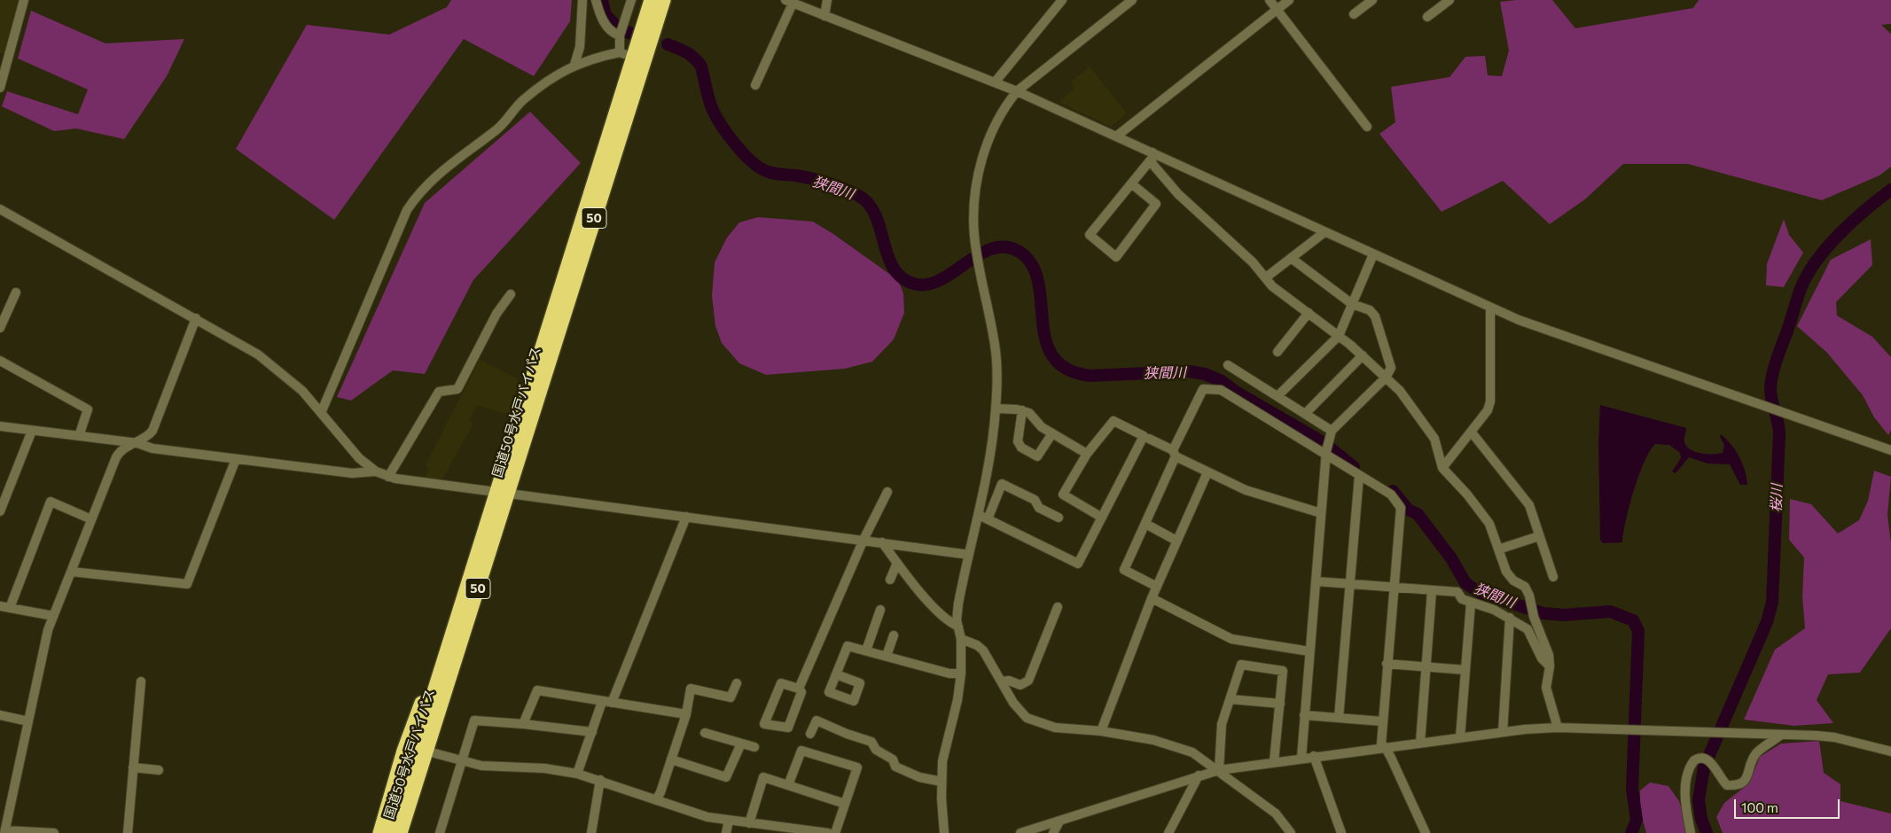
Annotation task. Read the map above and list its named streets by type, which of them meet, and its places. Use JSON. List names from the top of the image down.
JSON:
{
  "streets": {
    "highway": ["50", "国道50号水戸バイパス"]
  },
  "water": ["狭間川", "桜川"],
  "scale_bar": "100 m"
}
